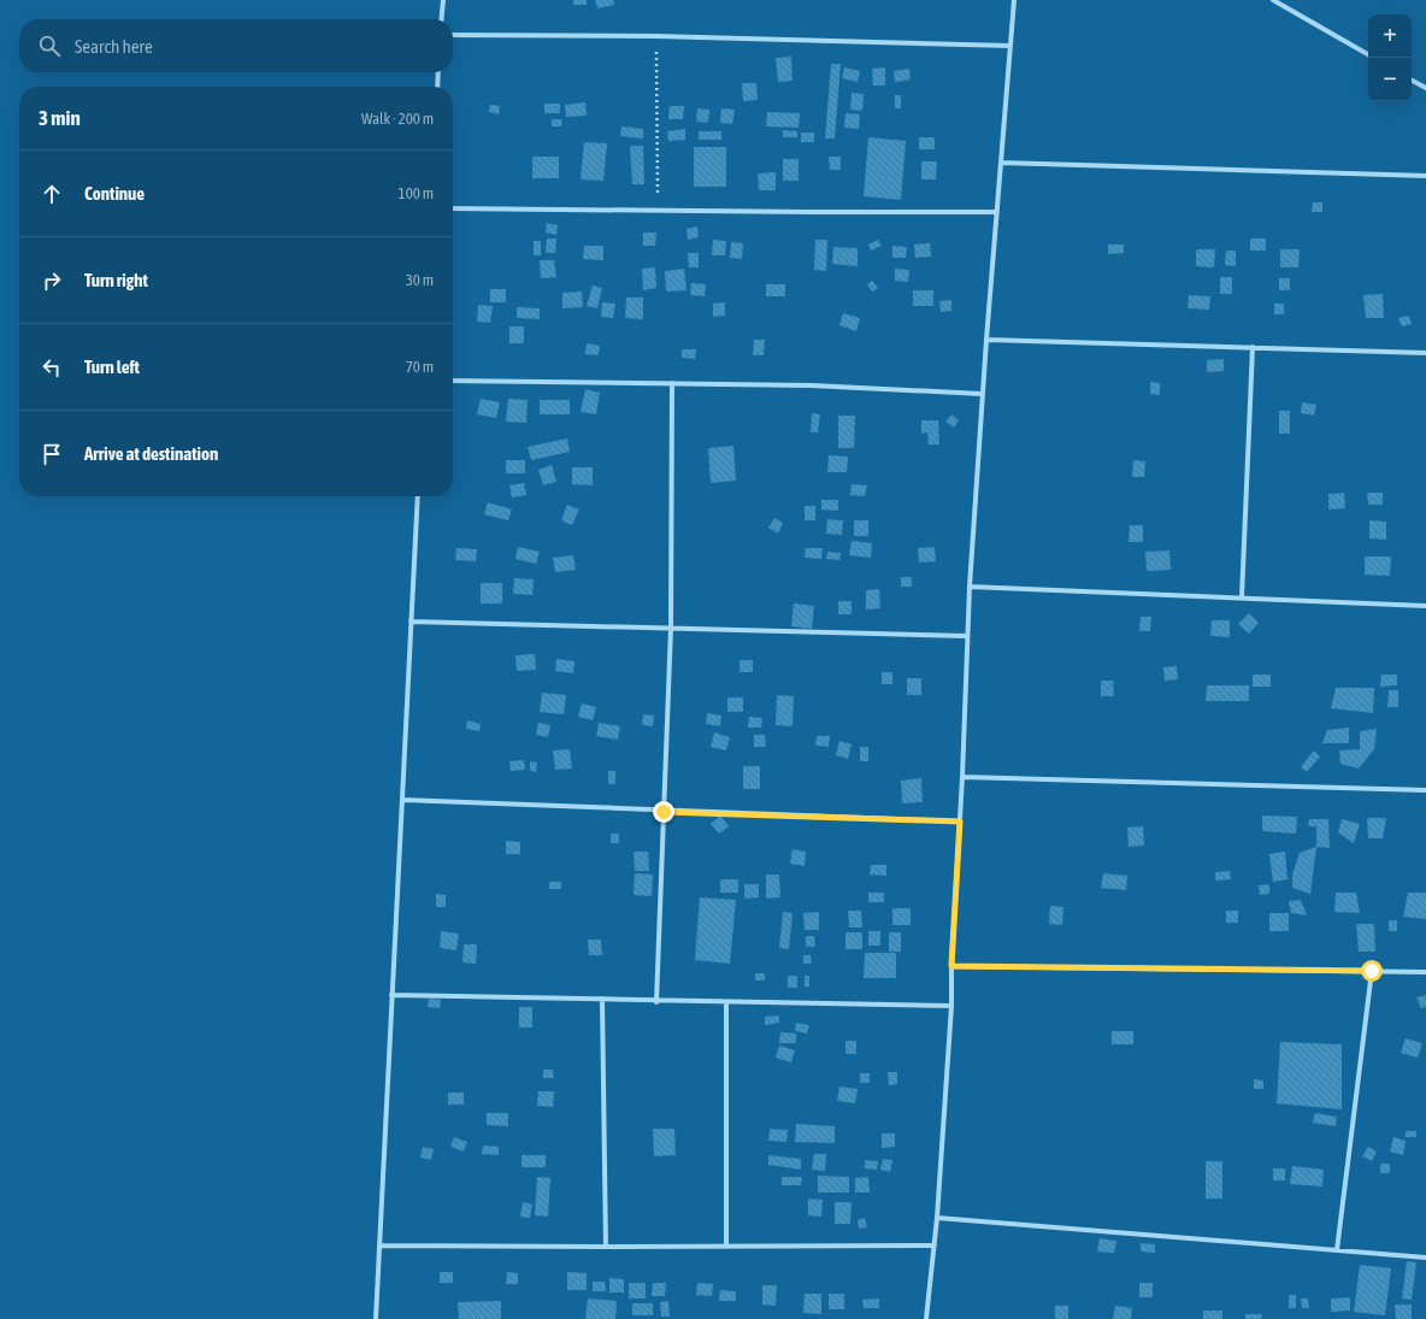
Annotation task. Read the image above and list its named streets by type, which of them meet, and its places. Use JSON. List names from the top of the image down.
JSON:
{
  "page": {
    "map_buttons": ["+", "−"],
    "search": "Search here",
    "heading": ["3 min", "Walk · 200 m"],
    "list": [
      ["Continue", "100 m"],
      ["Turn right", "30 m"],
      ["Turn left", "70 m"],
      "Arrive at destination"
    ]
  }
}
